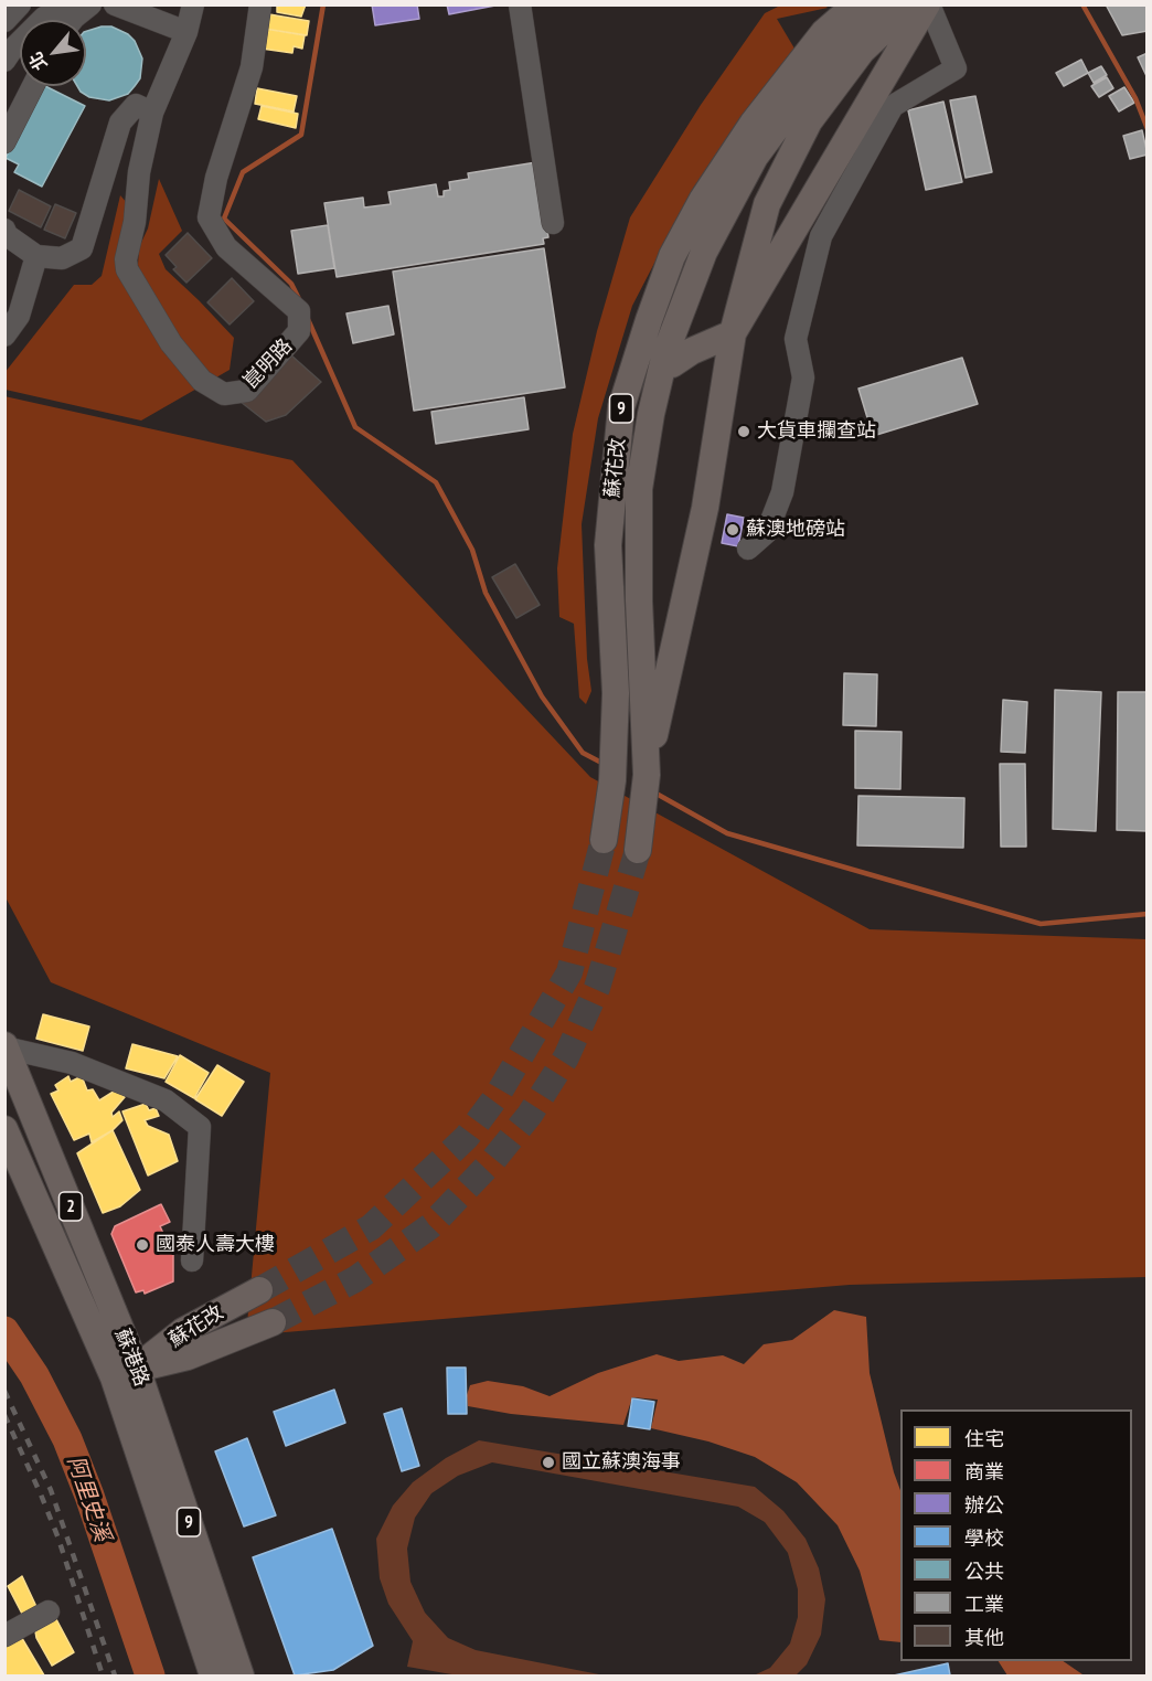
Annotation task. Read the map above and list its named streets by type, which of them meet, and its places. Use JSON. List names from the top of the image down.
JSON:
{
  "streets": {
    "main road": [
      "9",
      "蘇花改",
      "2",
      "蘇港路"
    ],
    "street": ["崑明路"]
  },
  "crossings": [
    ["9", "蘇花改"],
    ["蘇花改", "蘇港路"]
  ],
  "water": ["阿里史溪"],
  "places": [
    "大貨車攔查站",
    "蘇澳地磅站",
    "國泰人壽大樓",
    "國立蘇澳海事"
  ],
  "legend": [
    "住宅",
    "商業",
    "辦公",
    "學校",
    "公共",
    "工業",
    "其他"
  ],
  "north": "bottom left"
}
